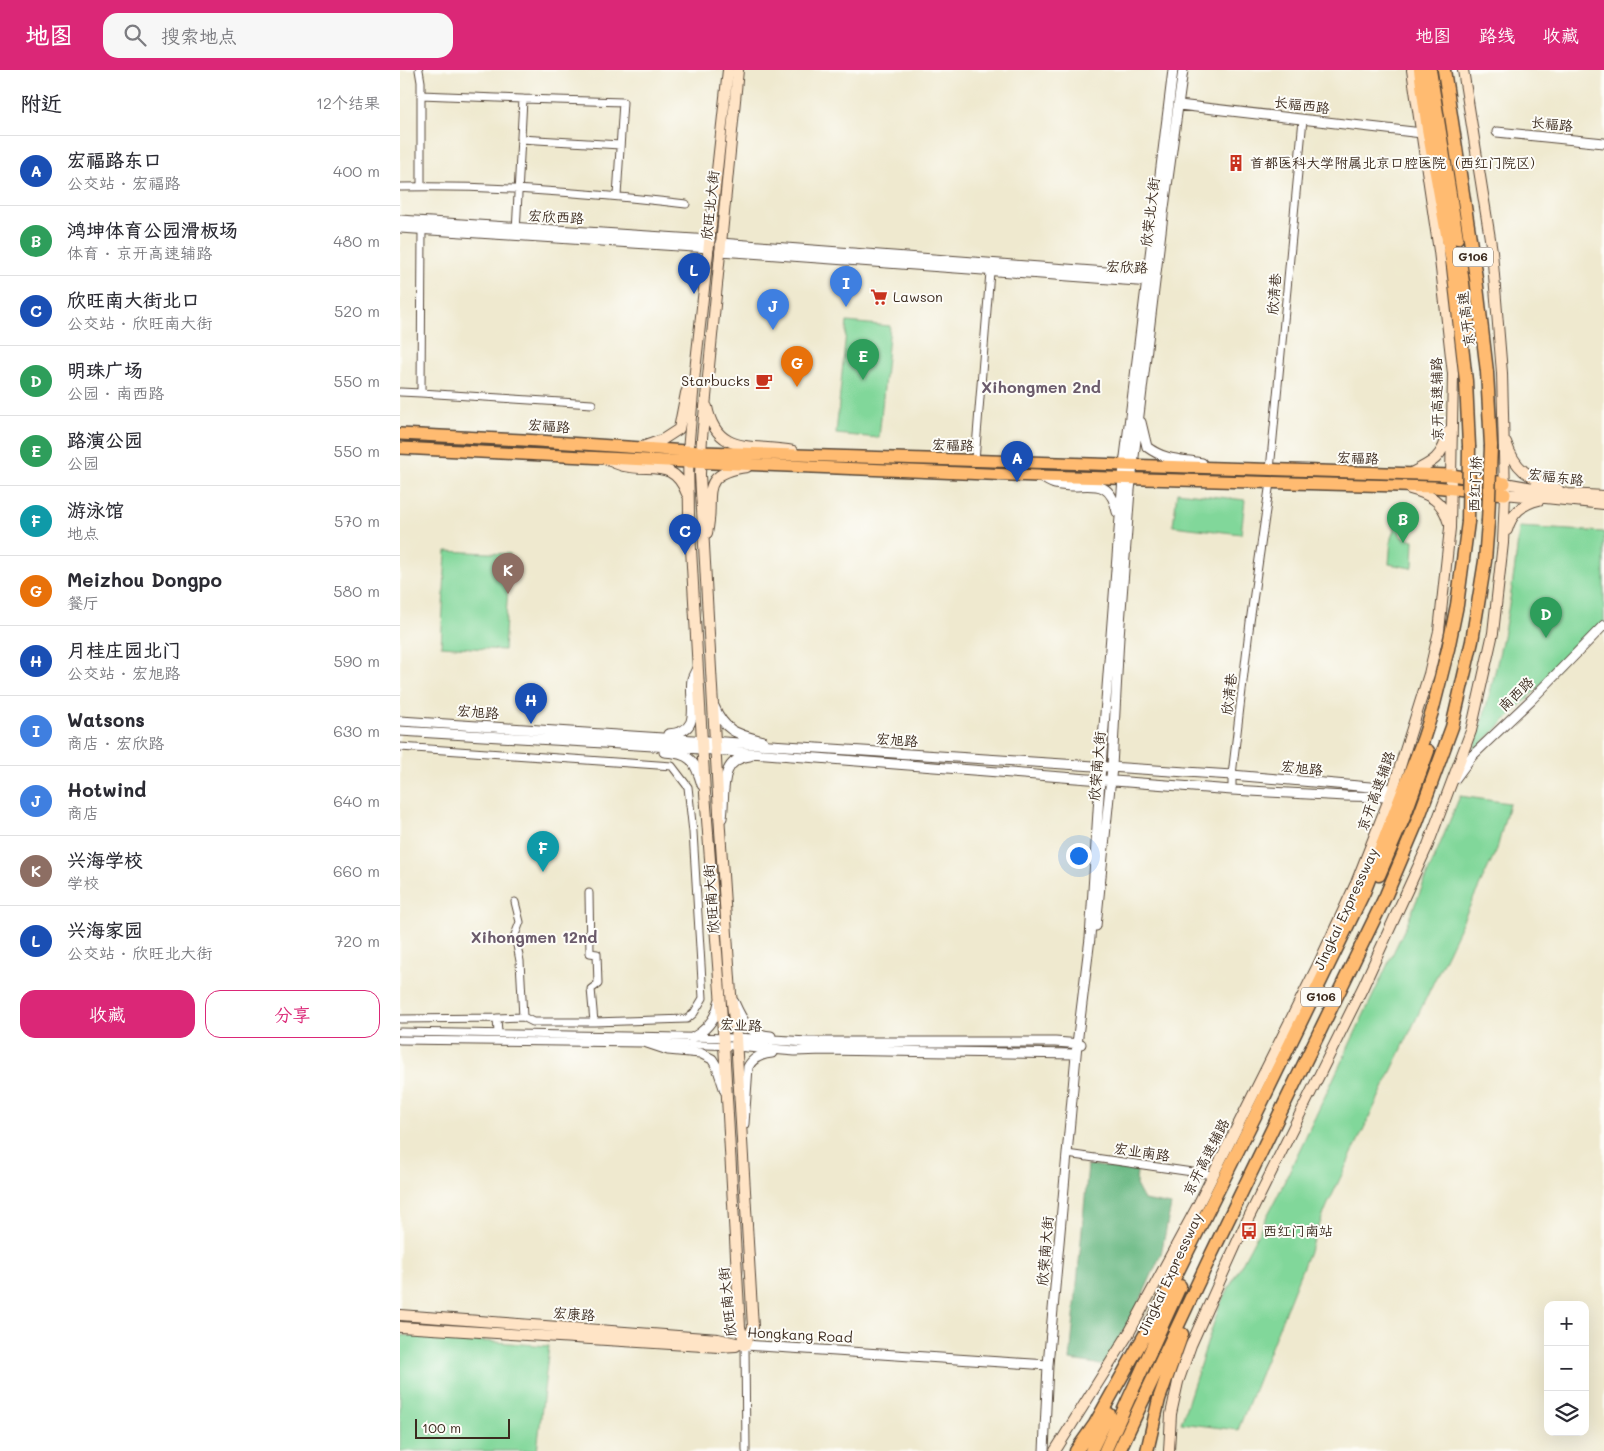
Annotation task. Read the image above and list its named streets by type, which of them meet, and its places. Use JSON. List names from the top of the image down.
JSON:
{
  "streets": {
    "highway": [
      "G106",
      "京开高速",
      "西红门桥",
      "Jingkai Expressway"
    ],
    "main road": [
      "欣旺北大街",
      "京开高速辅路",
      "宏福路",
      "宏福东路",
      "欣旺南大街",
      "宏康路",
      "Hongkang Road"
    ],
    "street": [
      "长福西路",
      "长福路",
      "欣荣北大街",
      "宏欣西路",
      "宏欣路",
      "欣清巷",
      "南西路",
      "宏旭路",
      "欣荣南大街",
      "宏业路",
      "宏业南路"
    ]
  },
  "crossings": [
    ["长福西路", "欣荣北大街"],
    ["长福西路", "欣清巷"],
    ["长福西路", "京开高速辅路"],
    ["欣旺北大街", "宏欣西路"],
    ["欣旺北大街", "宏欣路"],
    ["欣旺北大街", "宏福路"],
    ["欣旺北大街", "欣旺南大街"],
    ["欣荣北大街", "宏欣路"],
    ["欣荣北大街", "宏福路"],
    ["欣荣北大街", "欣荣南大街"],
    ["宏欣西路", "宏欣路"],
    ["欣清巷", "宏福路"],
    ["欣清巷", "宏旭路"],
    ["京开高速", "西红门桥"],
    ["京开高速辅路", "宏福路"],
    ["京开高速辅路", "宏旭路"],
    ["京开高速辅路", "宏业南路"],
    ["宏福路", "宏福东路"],
    ["宏福路", "欣荣南大街"],
    ["宏福路", "欣旺南大街"],
    ["西红门桥", "Jingkai Expressway"],
    ["宏旭路", "欣荣南大街"],
    ["宏旭路", "欣旺南大街"],
    ["欣荣南大街", "宏业路"],
    ["欣荣南大街", "宏业南路"],
    ["欣荣南大街", "Hongkang Road"],
    ["欣旺南大街", "宏业路"],
    ["欣旺南大街", "宏康路"],
    ["欣旺南大街", "Hongkang Road"],
    ["宏康路", "Hongkang Road"]
  ],
  "districts": ["Xihongmen 2nd", "Xihongmen 12nd"],
  "places": {
    "building": ["首都医科大学附属北京口腔医院（西红门院区）"],
    "supermarket": ["Lawson"],
    "cafe": ["Starbucks"],
    "bus stop": ["西红门南站"]
  },
  "scale_bar": "100 m",
  "page": {
    "header": "地图",
    "search": "搜索地点",
    "nav": ["地图", "路线", "收藏"],
    "heading": ["附近", "12个结果"],
    "list": [
      {
        "mark": "A",
        "name": "宏福路东口",
        "note": "公交站 · 宏福路",
        "value": "400 m"
      },
      {
        "mark": "B",
        "name": "鸿坤体育公园滑板场",
        "note": "体育 · 京开高速辅路",
        "value": "480 m"
      },
      {
        "mark": "C",
        "name": "欣旺南大街北口",
        "note": "公交站 · 欣旺南大街",
        "value": "520 m"
      },
      {
        "mark": "D",
        "name": "明珠广场",
        "note": "公园 · 南西路",
        "value": "550 m"
      },
      {
        "mark": "E",
        "name": "路演公园",
        "note": "公园",
        "value": "550 m"
      },
      {
        "mark": "F",
        "name": "游泳馆",
        "note": "地点",
        "value": "570 m"
      },
      {
        "mark": "G",
        "name": "Meizhou Dongpo",
        "note": "餐厅",
        "value": "580 m"
      },
      {
        "mark": "H",
        "name": "月桂庄园北门",
        "note": "公交站 · 宏旭路",
        "value": "590 m"
      },
      {
        "mark": "I",
        "name": "Watsons",
        "note": "商店 · 宏欣路",
        "value": "630 m"
      },
      {
        "mark": "J",
        "name": "Hotwind",
        "note": "商店",
        "value": "640 m"
      },
      {
        "mark": "K",
        "name": "兴海学校",
        "note": "学校",
        "value": "660 m"
      },
      {
        "mark": "L",
        "name": "兴海家园",
        "note": "公交站 · 欣旺北大街",
        "value": "720 m"
      }
    ],
    "pins": [
      "L",
      "I",
      "J",
      "E",
      "G",
      "A",
      "B",
      "C",
      "K",
      "D",
      "H",
      "F"
    ],
    "buttons": ["收藏", "分享"],
    "map_buttons": ["+", "−"],
    "scale": "100 m"
  }
}
